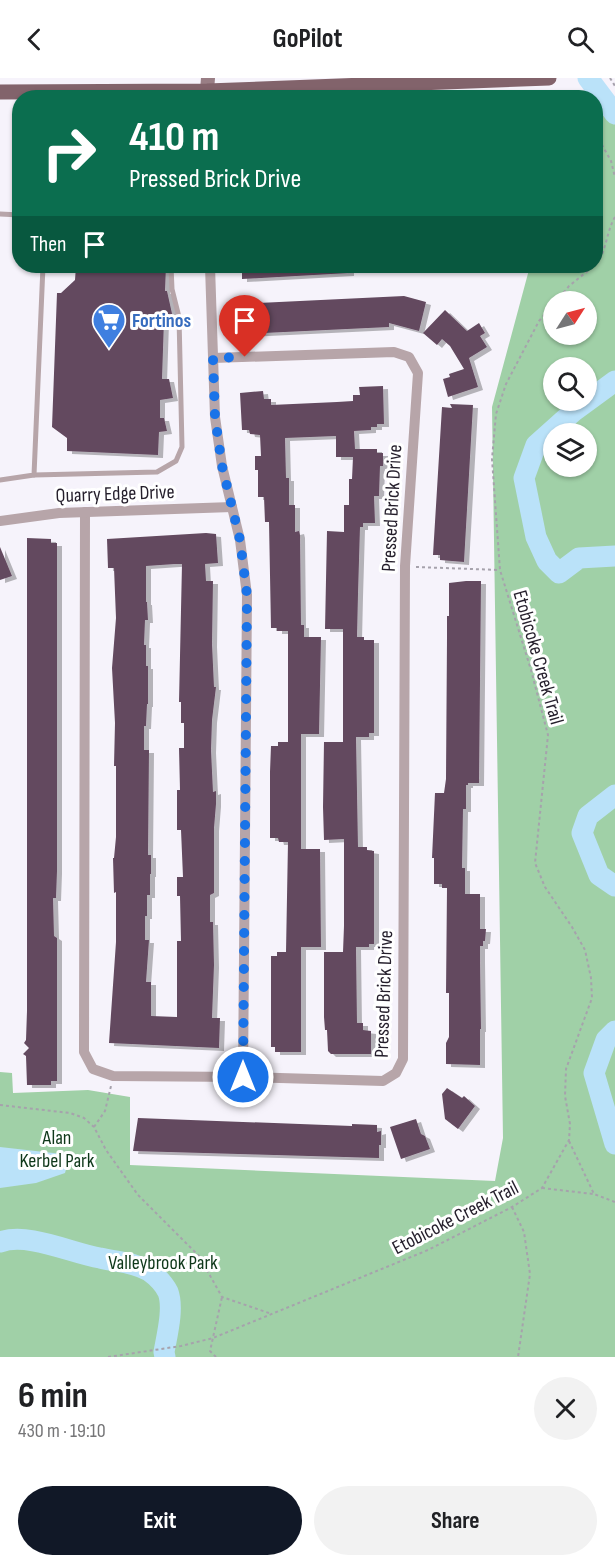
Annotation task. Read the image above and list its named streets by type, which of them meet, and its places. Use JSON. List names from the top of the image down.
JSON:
{
  "streets": {
    "street": ["Quarry Edge Drive", "Pressed Brick Drive"],
    "path": ["Etobicoke Creek Trail"]
  },
  "parks": ["Alan Kerbel Park", "Valleybrook Park"],
  "places": {
    "supermarket": ["Fortinos"]
  },
  "north": "top right",
  "page": {
    "header": "GoPilot",
    "turn": ["410 m", "Pressed Brick Drive"],
    "then": "Then",
    "heading": ["6 min", "430 m · 19:10"],
    "buttons": ["Exit", "Share"]
  }
}
